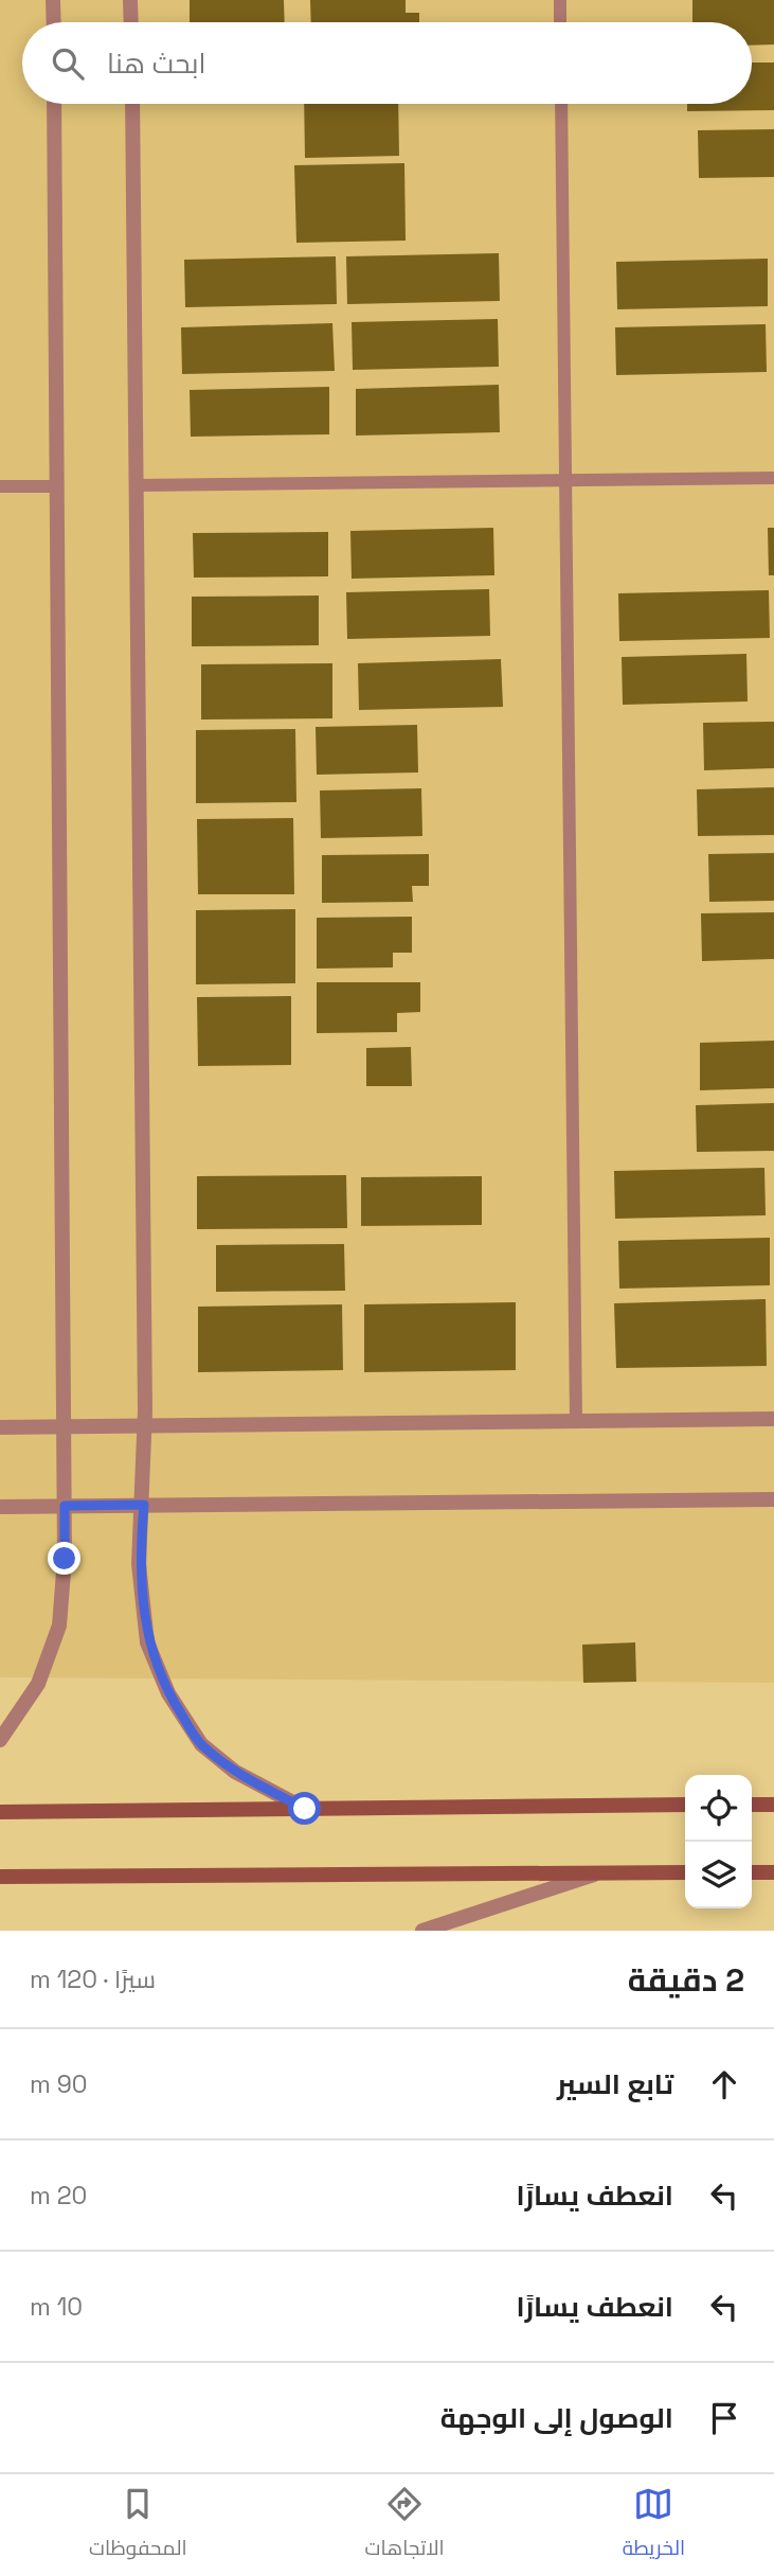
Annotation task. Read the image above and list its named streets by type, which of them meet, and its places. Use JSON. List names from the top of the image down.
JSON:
{
  "page": {
    "search": "ابحث هنا",
    "heading": ["2 دقيقة", "سيرًا · 120 m"],
    "list": [
      ["تابع السير", "90 m"],
      ["انعطف يسارًا", "20 m"],
      ["انعطف يسارًا", "10 m"],
      "الوصول إلى الوجهة"
    ],
    "nav": ["الخريطة", "الاتجاهات", "المحفوظات"]
  }
}
